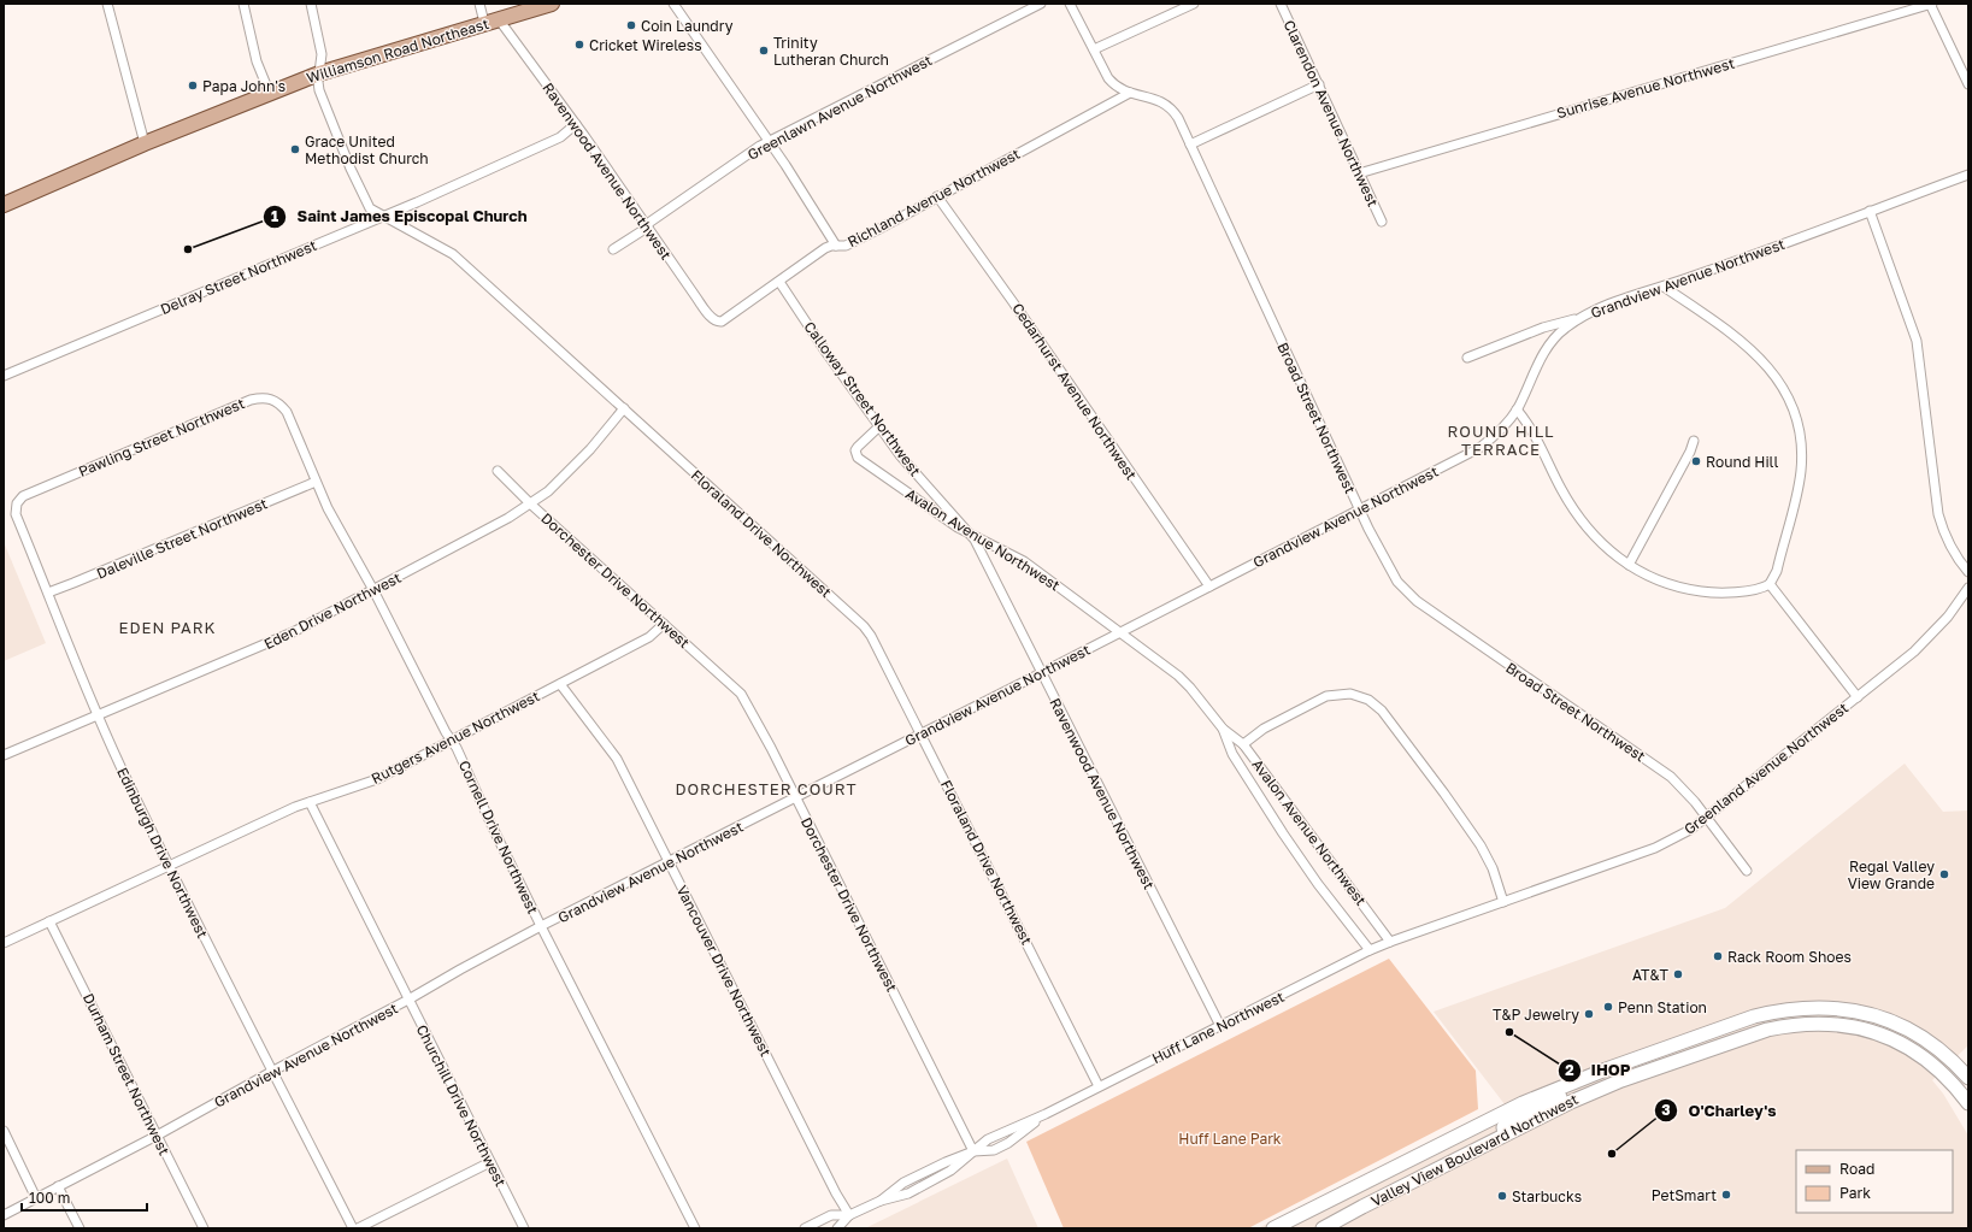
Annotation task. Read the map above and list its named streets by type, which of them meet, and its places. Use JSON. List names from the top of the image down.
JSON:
{
  "streets": {
    "main road": ["Williamson Road Northeast", "Valley View Boulevard Northwest"],
    "street": [
      "Sunrise Avenue Northwest",
      "Greenlawn Avenue Northwest",
      "Clarendon Avenue Northwest",
      "Ravenwood Avenue Northwest",
      "Richland Avenue Northwest",
      "Delray Street Northwest",
      "Grandview Avenue Northwest",
      "Cedarhurst Avenue Northwest",
      "Calloway Street Northwest",
      "Broad Street Northwest",
      "Pawling Street Northwest",
      "Floraland Drive Northwest",
      "Daleville Street Northwest",
      "Avalon Avenue Northwest",
      "Dorchester Drive Northwest",
      "Eden Drive Northwest",
      "Rutgers Avenue Northwest",
      "Greenland Avenue Northwest",
      "Cornell Drive Northwest",
      "Edinburgh Drive Northwest",
      "Vancouver Drive Northwest",
      "Huff Lane Northwest",
      "Durham Street Northwest",
      "Churchill Drive Northwest"
    ]
  },
  "crossings": [
    ["Williamson Road Northeast", "Ravenwood Avenue Northwest"],
    ["Williamson Road Northeast", "Floraland Drive Northwest"],
    ["Sunrise Avenue Northwest", "Clarendon Avenue Northwest"],
    ["Greenlawn Avenue Northwest", "Ravenwood Avenue Northwest"],
    ["Ravenwood Avenue Northwest", "Richland Avenue Northwest"],
    ["Ravenwood Avenue Northwest", "Delray Street Northwest"],
    ["Ravenwood Avenue Northwest", "Grandview Avenue Northwest"],
    ["Ravenwood Avenue Northwest", "Calloway Street Northwest"],
    ["Ravenwood Avenue Northwest", "Avalon Avenue Northwest"],
    ["Ravenwood Avenue Northwest", "Huff Lane Northwest"],
    ["Richland Avenue Northwest", "Cedarhurst Avenue Northwest"],
    ["Richland Avenue Northwest", "Calloway Street Northwest"],
    ["Richland Avenue Northwest", "Broad Street Northwest"],
    ["Delray Street Northwest", "Floraland Drive Northwest"],
    ["Grandview Avenue Northwest", "Cedarhurst Avenue Northwest"],
    ["Grandview Avenue Northwest", "Broad Street Northwest"],
    ["Grandview Avenue Northwest", "Floraland Drive Northwest"],
    ["Grandview Avenue Northwest", "Avalon Avenue Northwest"],
    ["Grandview Avenue Northwest", "Dorchester Drive Northwest"],
    ["Grandview Avenue Northwest", "Cornell Drive Northwest"],
    ["Grandview Avenue Northwest", "Edinburgh Drive Northwest"],
    ["Grandview Avenue Northwest", "Vancouver Drive Northwest"],
    ["Grandview Avenue Northwest", "Durham Street Northwest"],
    ["Grandview Avenue Northwest", "Churchill Drive Northwest"],
    ["Calloway Street Northwest", "Avalon Avenue Northwest"],
    ["Broad Street Northwest", "Greenland Avenue Northwest"],
    ["Pawling Street Northwest", "Cornell Drive Northwest"],
    ["Pawling Street Northwest", "Edinburgh Drive Northwest"],
    ["Floraland Drive Northwest", "Eden Drive Northwest"],
    ["Floraland Drive Northwest", "Huff Lane Northwest"],
    ["Daleville Street Northwest", "Cornell Drive Northwest"],
    ["Daleville Street Northwest", "Edinburgh Drive Northwest"],
    ["Avalon Avenue Northwest", "Greenland Avenue Northwest"],
    ["Avalon Avenue Northwest", "Huff Lane Northwest"],
    ["Dorchester Drive Northwest", "Eden Drive Northwest"],
    ["Dorchester Drive Northwest", "Rutgers Avenue Northwest"],
    ["Dorchester Drive Northwest", "Huff Lane Northwest"],
    ["Eden Drive Northwest", "Cornell Drive Northwest"],
    ["Eden Drive Northwest", "Edinburgh Drive Northwest"],
    ["Rutgers Avenue Northwest", "Cornell Drive Northwest"],
    ["Rutgers Avenue Northwest", "Edinburgh Drive Northwest"],
    ["Rutgers Avenue Northwest", "Vancouver Drive Northwest"],
    ["Rutgers Avenue Northwest", "Durham Street Northwest"],
    ["Rutgers Avenue Northwest", "Churchill Drive Northwest"],
    ["Greenland Avenue Northwest", "Huff Lane Northwest"],
    ["Vancouver Drive Northwest", "Huff Lane Northwest"]
  ],
  "districts": ["ROUND HILL TERRACE", "EDEN PARK", "DORCHESTER COURT"],
  "parks": ["Huff Lane Park"],
  "places": [
    "Coin Laundry",
    "Cricket Wireless",
    "Trinity Lutheran Church",
    "Papa John's",
    "Grace United Methodist Church",
    "Saint James Episcopal Church",
    "Round Hill",
    "Regal Valley View Grande",
    "Rack Room Shoes",
    "AT&T",
    "Penn Station",
    "T&P Jewelry",
    "IHOP",
    "O'Charley's",
    "PetSmart",
    "Starbucks"
  ],
  "legend": ["Road", "Park"],
  "scale_bar": "100 m"
}
